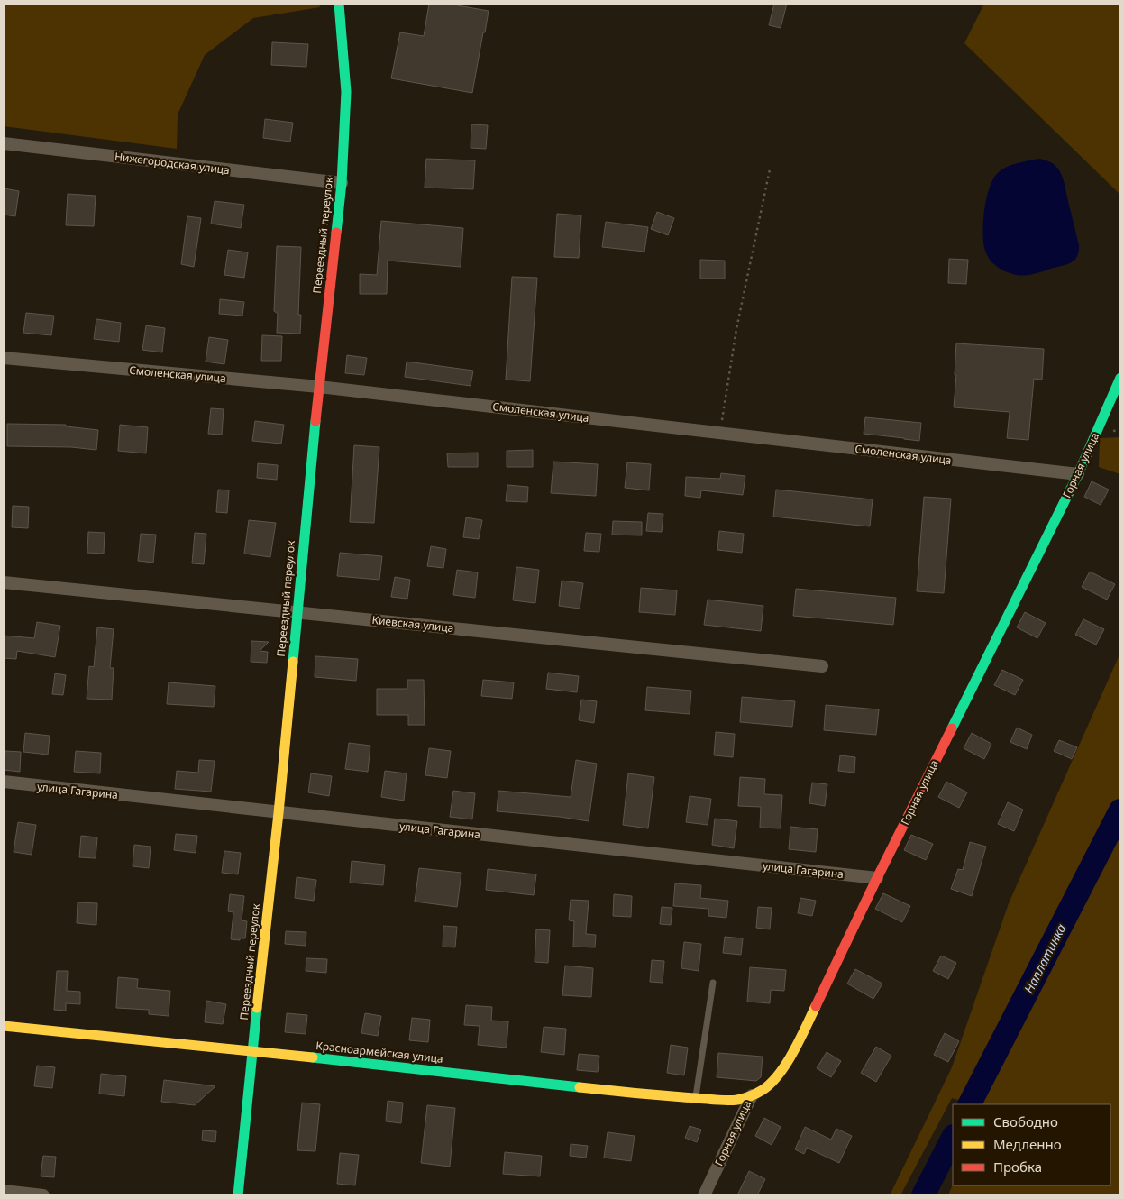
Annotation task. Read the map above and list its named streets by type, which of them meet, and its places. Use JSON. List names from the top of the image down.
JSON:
{
  "streets": {
    "street": [
      "Нижегородская улица",
      "Переездный переулок",
      "Смоленская улица",
      "Горная улица",
      "Киевская улица",
      "улица Гагарина",
      "Красноармейская улица"
    ]
  },
  "crossings": [
    ["Нижегородская улица", "Переездный переулок"],
    ["Переездный переулок", "Смоленская улица"],
    ["Переездный переулок", "Киевская улица"],
    ["Переездный переулок", "улица Гагарина"],
    ["Переездный переулок", "Красноармейская улица"],
    ["Смоленская улица", "Горная улица"],
    ["Горная улица", "улица Гагарина"],
    ["Горная улица", "Красноармейская улица"]
  ],
  "water": ["Наплатинка"],
  "legend": ["Свободно", "Медленно", "Пробка"]
}
